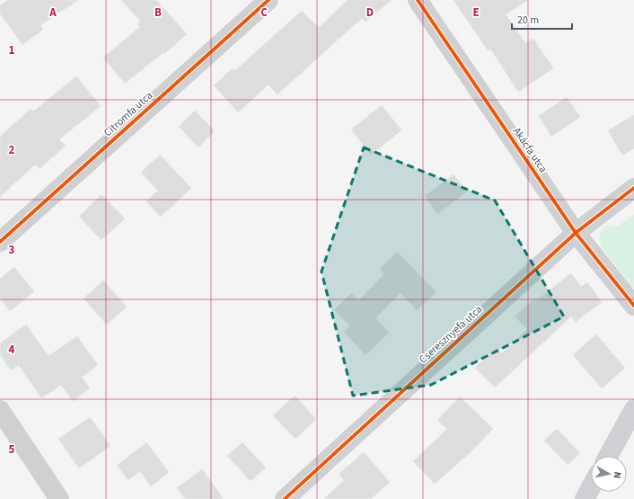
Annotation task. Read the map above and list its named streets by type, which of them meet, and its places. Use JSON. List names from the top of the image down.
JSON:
{
  "streets": {
    "street": ["Citromfa utca", "Akácfa utca", "Cseresznyefa utca"]
  },
  "crossings": [
    ["Akácfa utca", "Cseresznyefa utca"]
  ],
  "scale_bar": "20 m",
  "north": "right",
  "grid": {
    "columns": [
      "A",
      "B",
      "C",
      "D",
      "E"
    ],
    "rows": [
      "1",
      "2",
      "3",
      "4",
      "5"
    ]
  }
}
